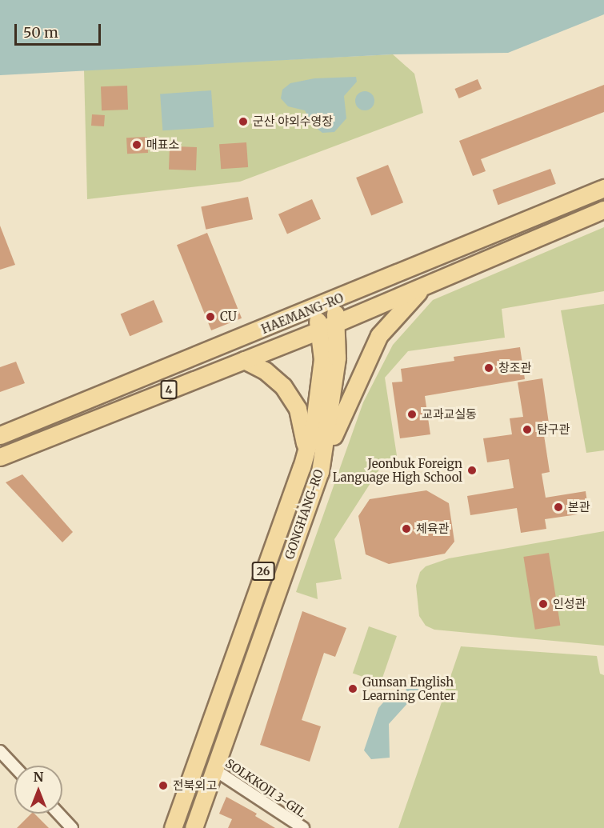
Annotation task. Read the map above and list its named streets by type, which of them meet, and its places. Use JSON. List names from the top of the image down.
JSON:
{
  "streets": {
    "main road": [
      "HAEMANG-RO",
      "4",
      "GONGHANG-RO",
      "26"
    ],
    "street": ["SOLKKOJI 3-GIL"]
  },
  "crossings": [
    ["HAEMANG-RO", "GONGHANG-RO"],
    ["HAEMANG-RO", "26"],
    ["GONGHANG-RO", "26"],
    ["GONGHANG-RO", "SOLKKOJI 3-GIL"]
  ],
  "places": [
    "군산 야외수영장",
    "매표소",
    "CU",
    "창조관",
    "교과교실동",
    "탐구관",
    "Jeonbuk Foreign Language High School",
    "본관",
    "체육관",
    "인성관",
    "Gunsan English Learning Center",
    "전북외고"
  ],
  "scale_bar": "50 m",
  "north": "top"
}
